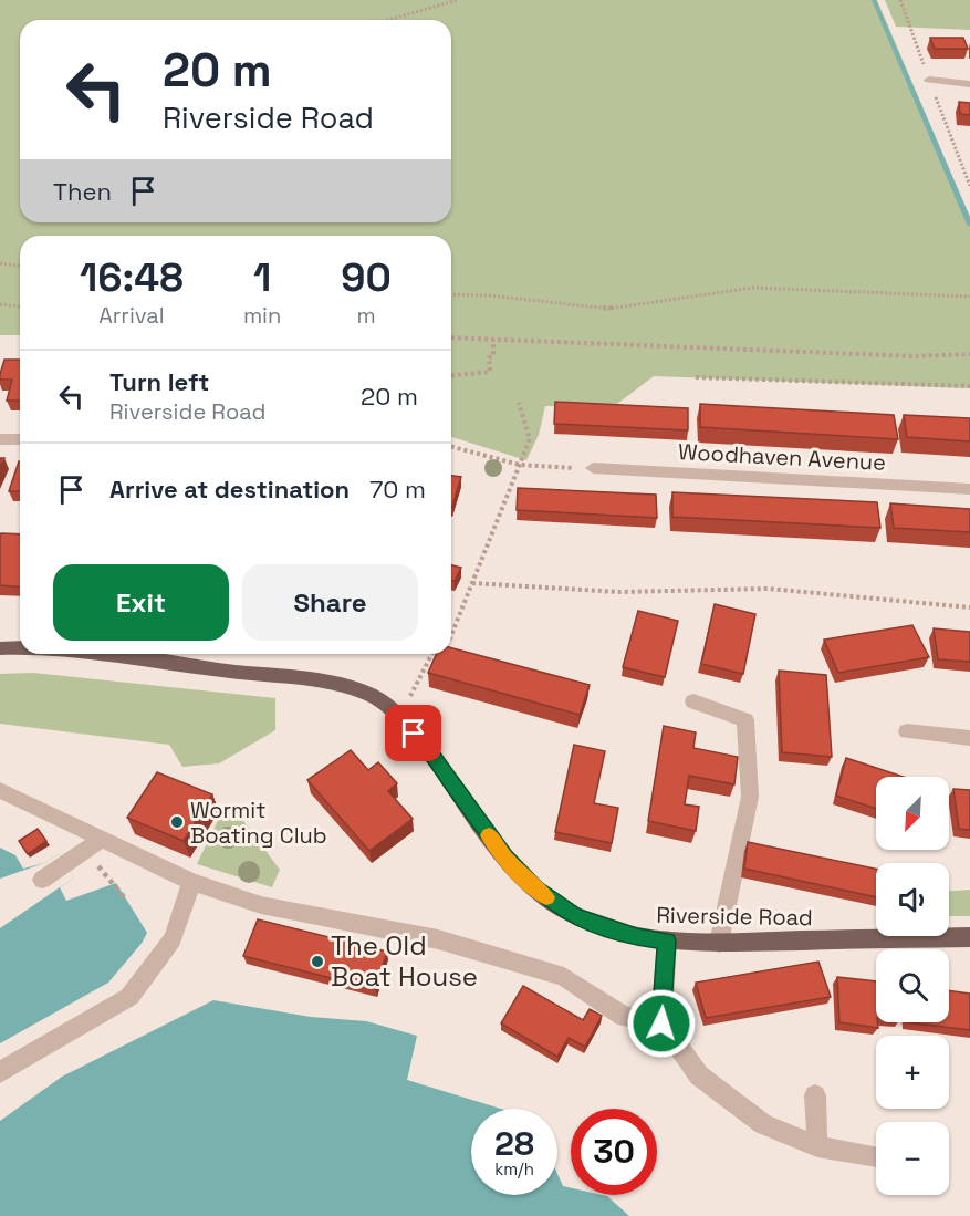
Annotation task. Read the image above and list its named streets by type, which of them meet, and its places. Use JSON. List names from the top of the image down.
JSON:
{
  "streets": {
    "main road": ["Riverside Road"],
    "street": ["Woodhaven Avenue"]
  },
  "places": ["Wormit Boating Club", "The Old Boat House"],
  "north": "bottom left",
  "page": {
    "turn": ["20 m", "Riverside Road"],
    "then": "Then",
    "eta": [
      "16:48",
      "Arrival",
      "1",
      "min",
      "90",
      "m"
    ],
    "list": [
      {
        "name": "Turn left",
        "note": "Riverside Road",
        "value": "20 m"
      },
      {
        "name": "Arrive at destination",
        "value": "70 m"
      }
    ],
    "buttons": ["Exit", "Share"],
    "map_buttons": ["+", "−"],
    "speed": "28 km/h",
    "limit": "30"
  }
}
